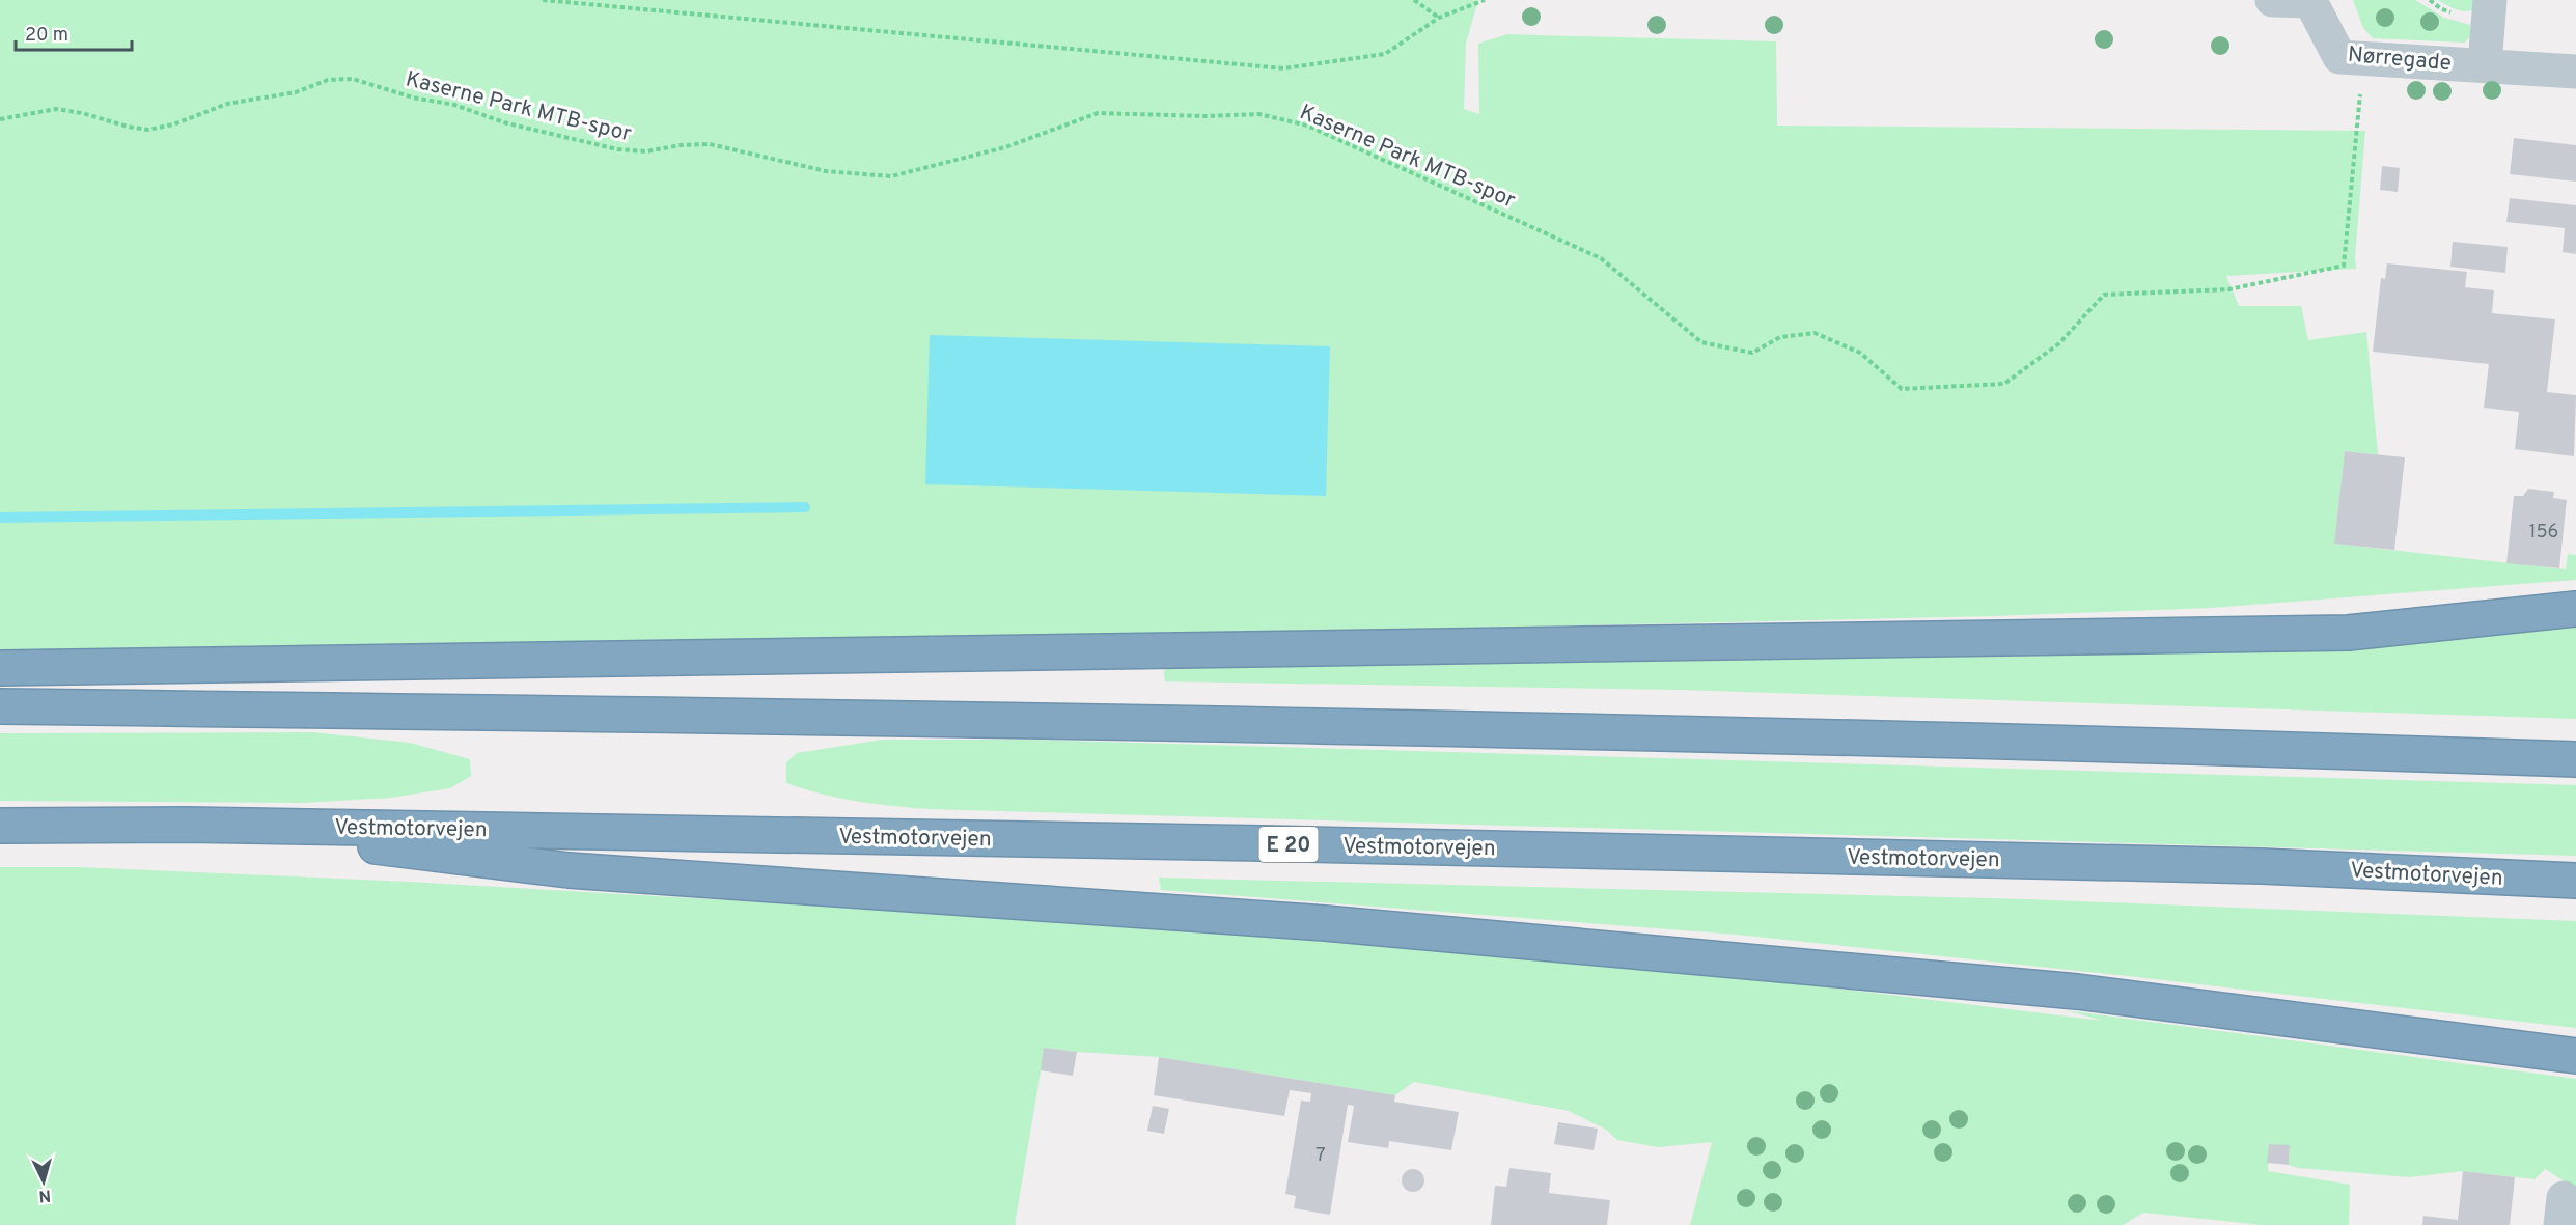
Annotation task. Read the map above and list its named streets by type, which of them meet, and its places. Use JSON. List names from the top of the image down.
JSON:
{
  "streets": {
    "highway": ["Vestmotorvejen", "E 20"],
    "street": ["Nørregade"],
    "path": ["Kaserne Park MTB-spor"]
  },
  "crossings": [
    ["Nørregade", "Kaserne Park MTB-spor"]
  ],
  "house_numbers": ["156", "7"],
  "scale_bar": "20 m",
  "north": "bottom"
}
